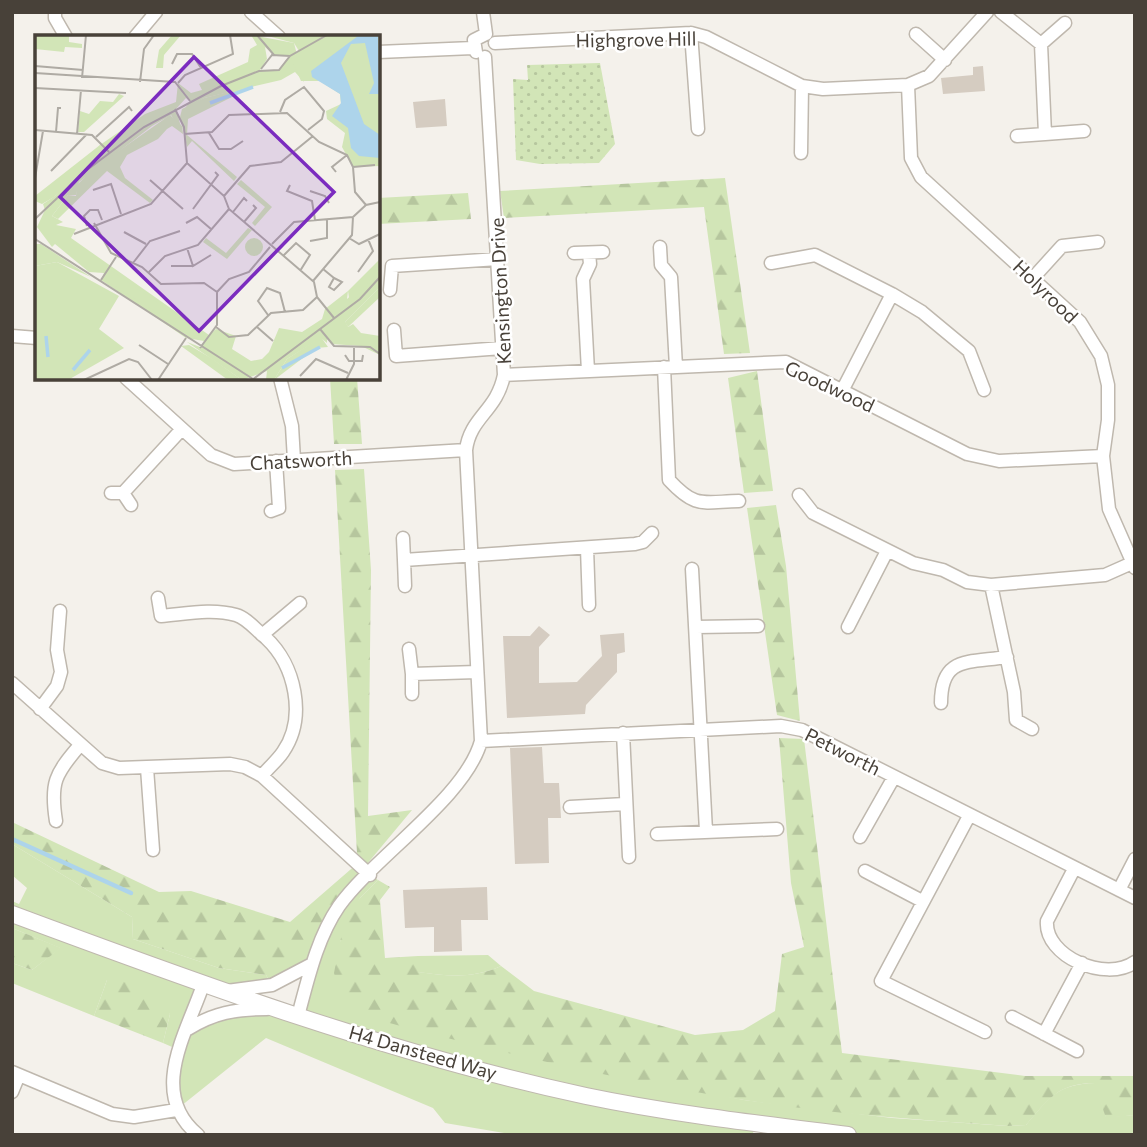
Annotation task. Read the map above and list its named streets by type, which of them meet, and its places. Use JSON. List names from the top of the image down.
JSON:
{
  "streets": {
    "street": [
      "Highgrove Hill",
      "Kensington Drive",
      "Holyrood",
      "Goodwood",
      "Chatsworth",
      "Petworth",
      "H4 Dansteed Way"
    ]
  },
  "crossings": [
    ["Highgrove Hill", "Kensington Drive"],
    ["Highgrove Hill", "Holyrood"],
    ["Kensington Drive", "Goodwood"],
    ["Kensington Drive", "Chatsworth"],
    ["Kensington Drive", "Petworth"],
    ["Holyrood", "Goodwood"]
  ]
}
